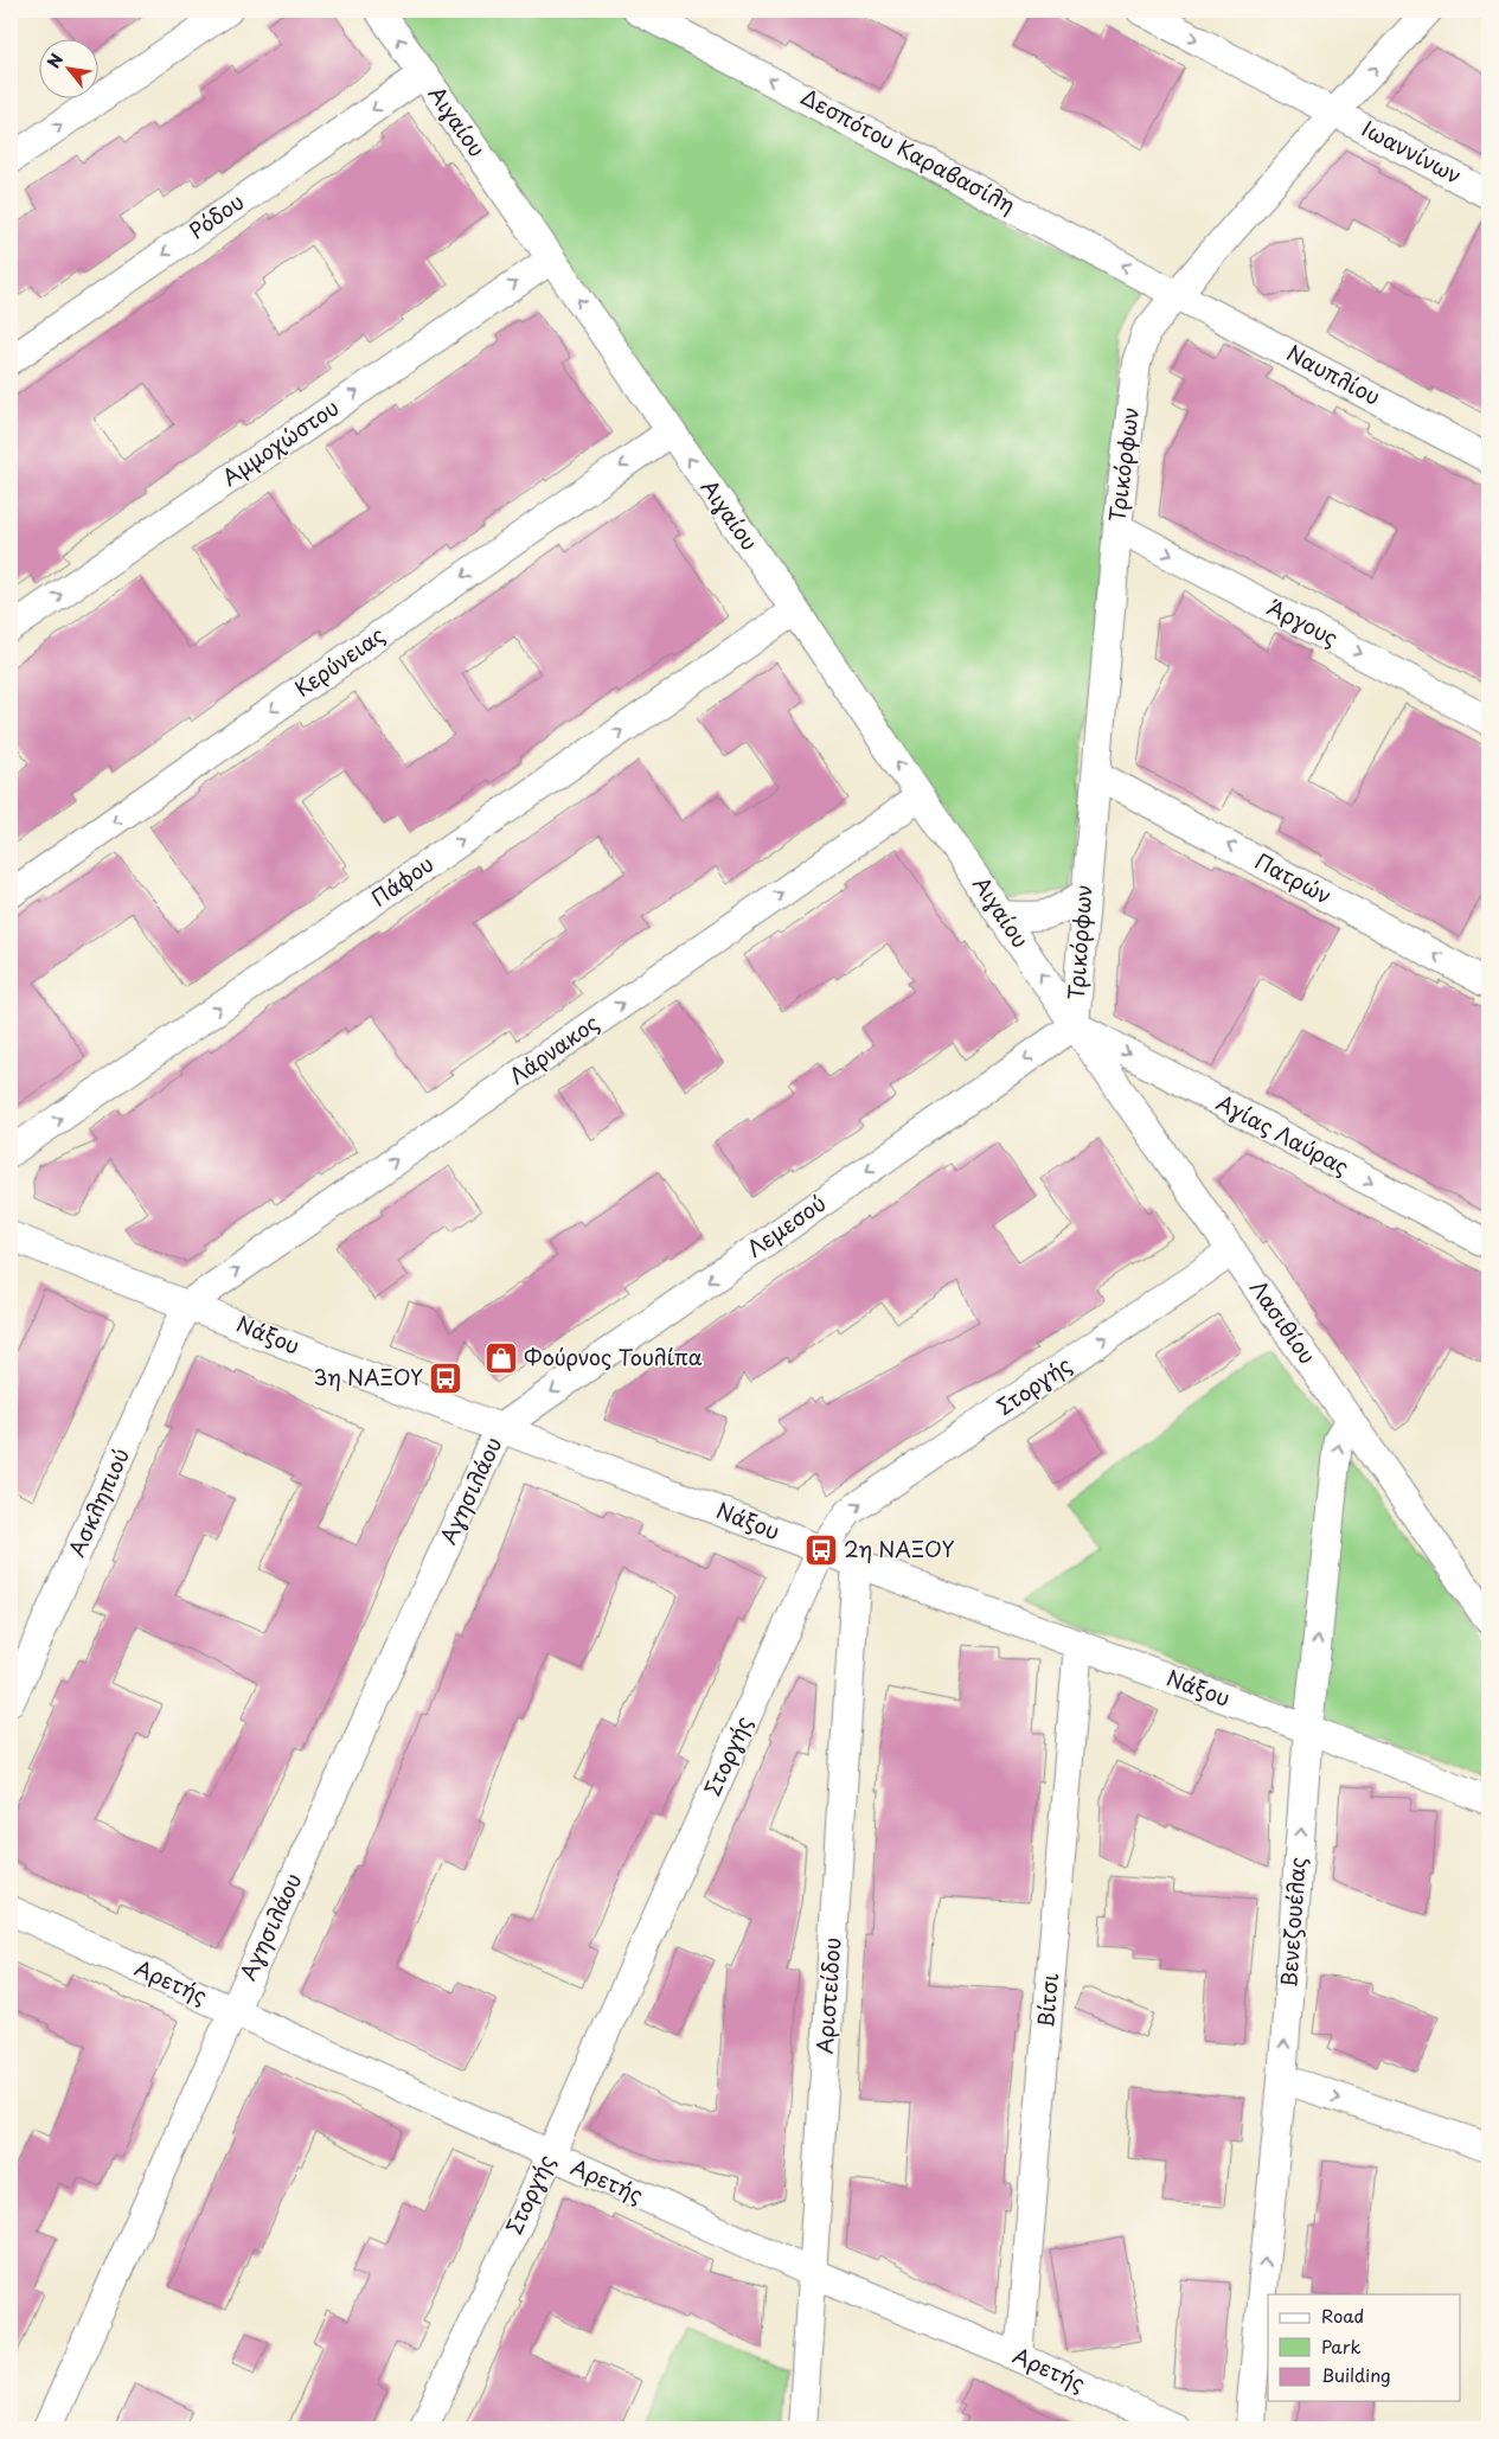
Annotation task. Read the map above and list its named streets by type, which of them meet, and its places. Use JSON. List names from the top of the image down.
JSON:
{
  "streets": {
    "street": [
      "Αιγαίου",
      "Δεσπότου Καραβασίλη",
      "Ιωαννίνων",
      "Ρόδου",
      "Ναυπλίου",
      "Αμμοχώστου",
      "Τρικόρφων",
      "Άργους",
      "Κερύνειας",
      "Πατρών",
      "Πάφου",
      "Λάρνακος",
      "Αγίας Λαύρας",
      "Λεμεσού",
      "Λασιθίου",
      "Νάξου",
      "Στοργής",
      "Αγησιλάου",
      "Ασκληπιού",
      "Βενεζουέλας",
      "Αρετής",
      "Αριστείδου",
      "Βίτσι"
    ]
  },
  "crossings": [
    ["Αιγαίου", "Ρόδου"],
    ["Αιγαίου", "Αμμοχώστου"],
    ["Αιγαίου", "Τρικόρφων"],
    ["Αιγαίου", "Κερύνειας"],
    ["Αιγαίου", "Πάφου"],
    ["Αιγαίου", "Λάρνακος"],
    ["Αιγαίου", "Αγίας Λαύρας"],
    ["Αιγαίου", "Λεμεσού"],
    ["Αιγαίου", "Λασιθίου"],
    ["Δεσπότου Καραβασίλη", "Ναυπλίου"],
    ["Δεσπότου Καραβασίλη", "Τρικόρφων"],
    ["Ιωαννίνων", "Τρικόρφων"],
    ["Ναυπλίου", "Τρικόρφων"],
    ["Τρικόρφων", "Άργους"],
    ["Τρικόρφων", "Πατρών"],
    ["Τρικόρφων", "Αγίας Λαύρας"],
    ["Τρικόρφων", "Λεμεσού"],
    ["Τρικόρφων", "Λασιθίου"],
    ["Λάρνακος", "Νάξου"],
    ["Λάρνακος", "Ασκληπιού"],
    ["Αγίας Λαύρας", "Λεμεσού"],
    ["Αγίας Λαύρας", "Λασιθίου"],
    ["Λεμεσού", "Λασιθίου"],
    ["Λεμεσού", "Νάξου"],
    ["Λεμεσού", "Αγησιλάου"],
    ["Λασιθίου", "Στοργής"],
    ["Λασιθίου", "Βενεζουέλας"],
    ["Νάξου", "Στοργής"],
    ["Νάξου", "Αγησιλάου"],
    ["Νάξου", "Ασκληπιού"],
    ["Νάξου", "Βενεζουέλας"],
    ["Νάξου", "Αριστείδου"],
    ["Νάξου", "Βίτσι"],
    ["Στοργής", "Αρετής"],
    ["Αγησιλάου", "Αρετής"],
    ["Αρετής", "Αριστείδου"],
    ["Αρετής", "Βίτσι"]
  ],
  "one_way": [
    "Αιγαίου",
    "Δεσπότου Καραβασίλη",
    "Ιωαννίνων",
    "Αμμοχώστου",
    "Άργους",
    "Κερύνειας",
    "Πατρών",
    "Πάφου",
    "Λάρνακος",
    "Αγίας Λαύρας",
    "Λεμεσού",
    "Βενεζουέλας"
  ],
  "places": {
    "shop": ["Φούρνος Τουλίπα"],
    "bus stop": ["3η ΝΑΞΟΥ", "2η ΝΑΞΟΥ"]
  },
  "legend": ["Road", "Park", "Building"],
  "north": "top left"
}
